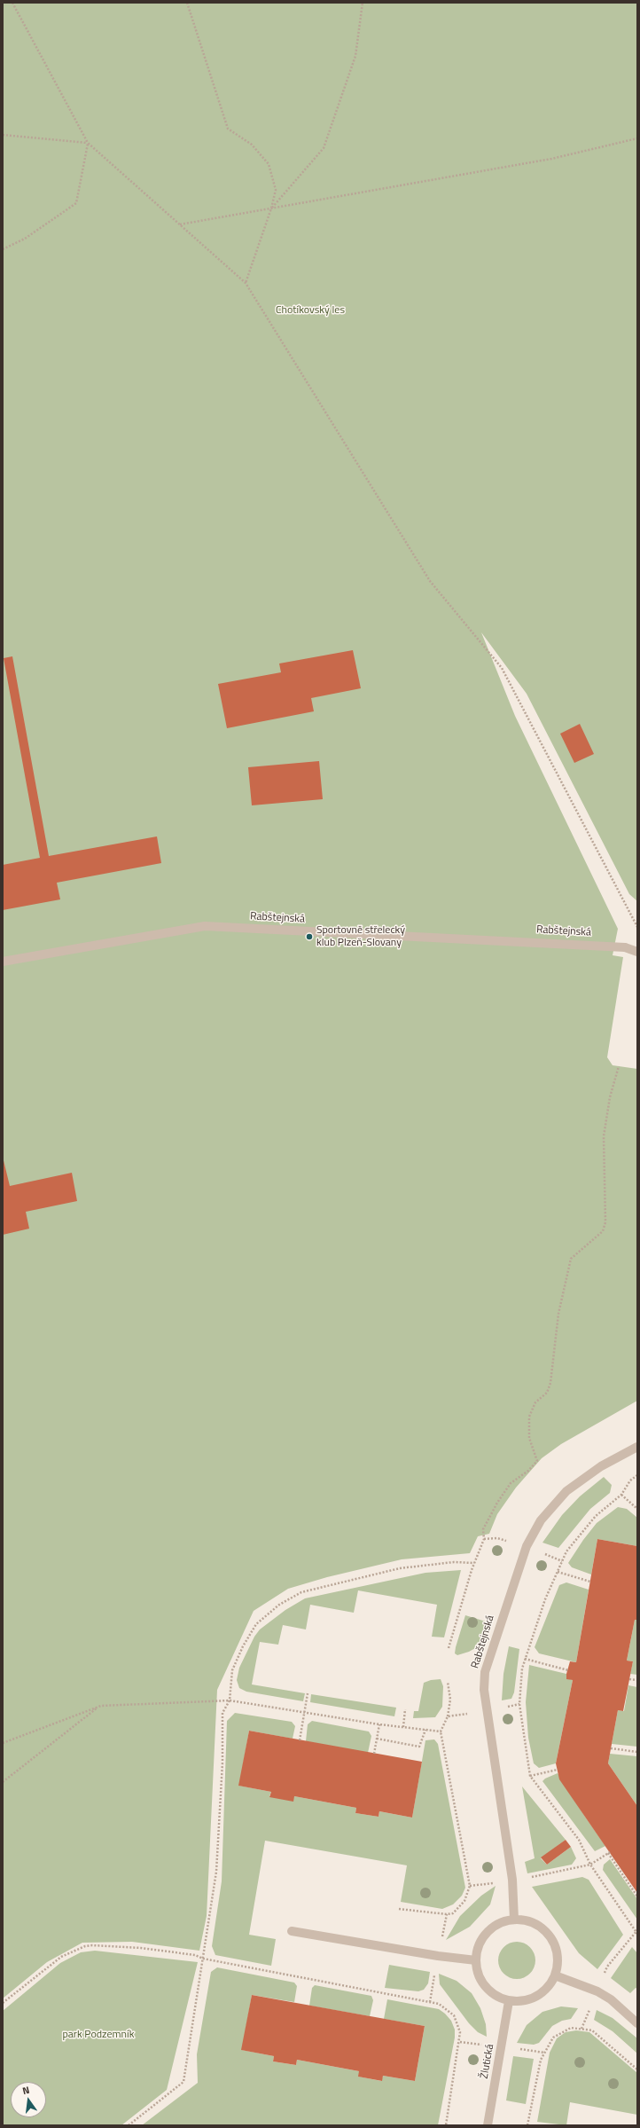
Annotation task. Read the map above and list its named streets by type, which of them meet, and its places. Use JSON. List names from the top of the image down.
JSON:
{
  "streets": {
    "street": ["Rabštejnská", "Žlutická"]
  },
  "crossings": [
    ["Rabštejnská", "Žlutická"]
  ],
  "parks": ["Chotíkovský les", "park Podzemník"],
  "places": ["Sportovně střelecký klub Plzeň-Slovany"],
  "north": "top"
}
